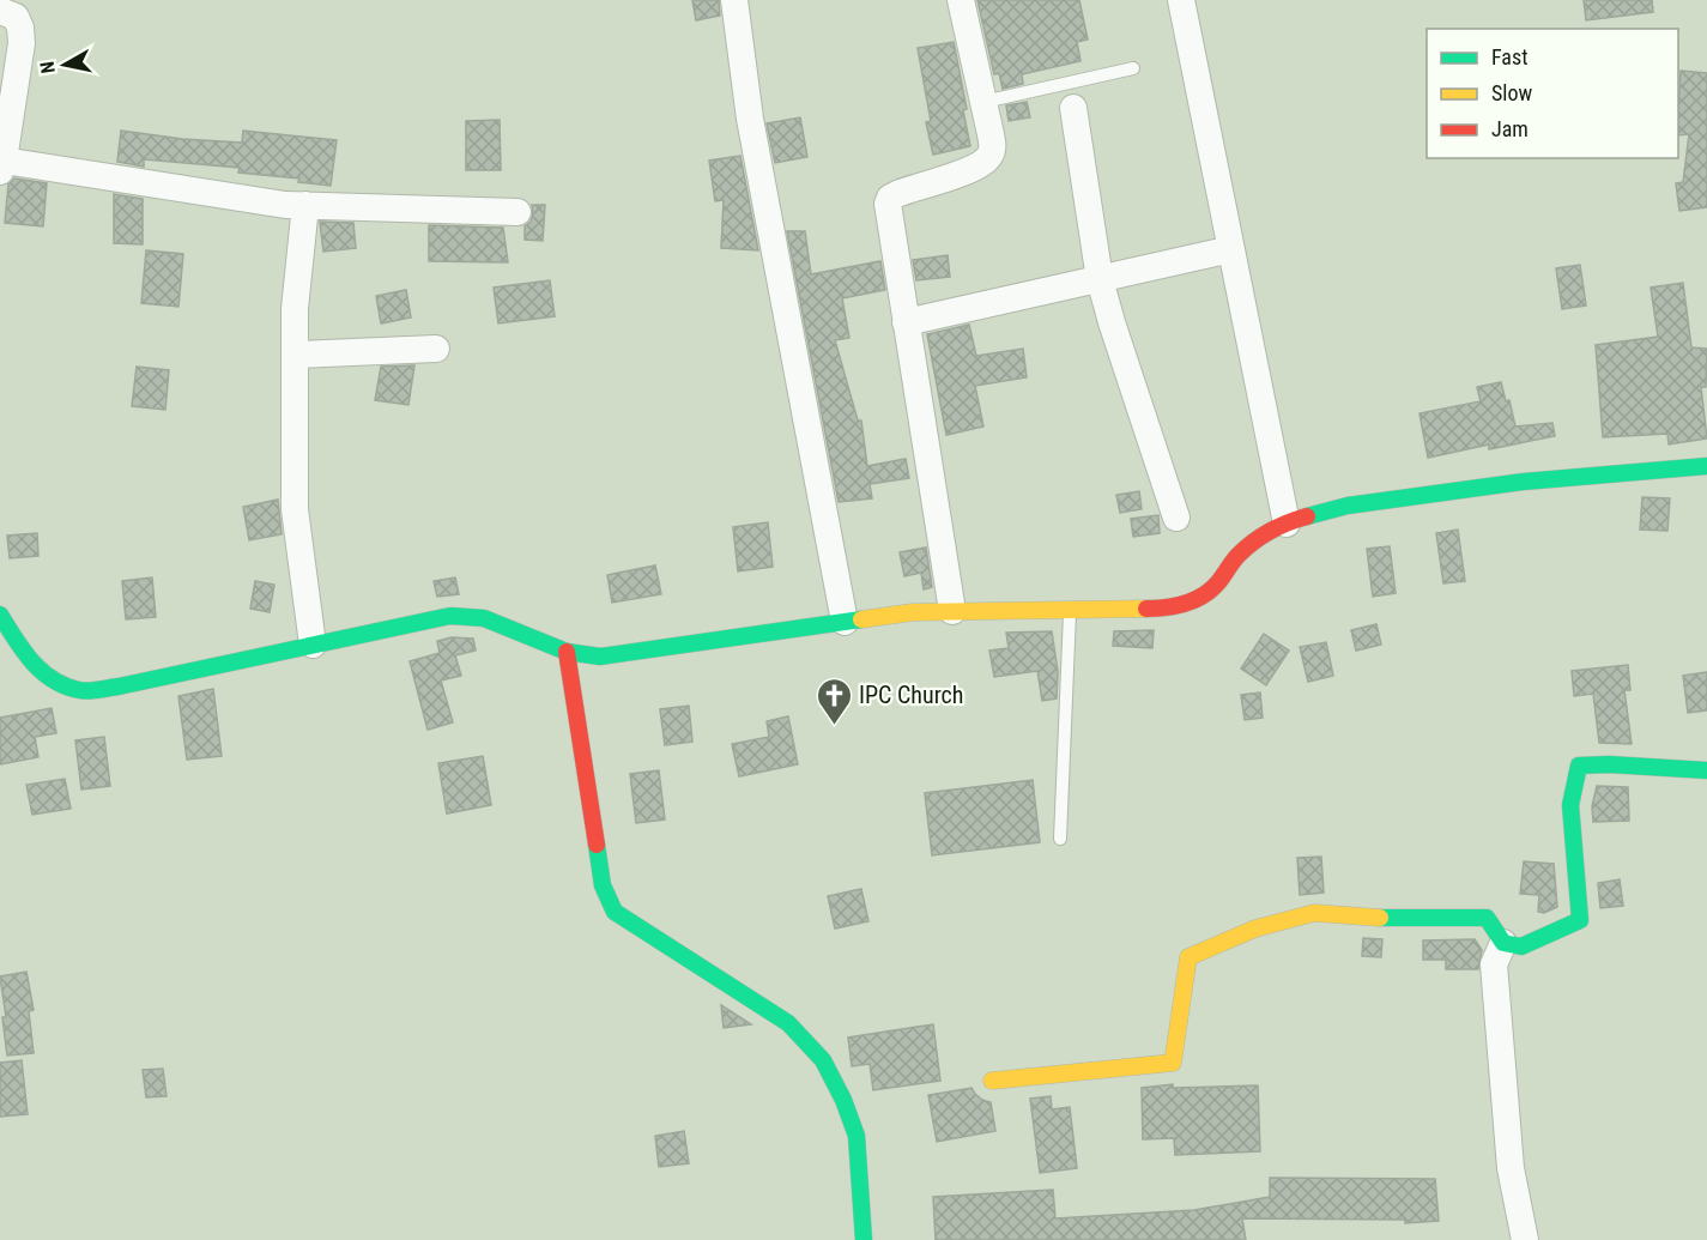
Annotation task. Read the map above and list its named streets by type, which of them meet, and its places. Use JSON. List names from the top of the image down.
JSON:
{
  "places": {
    "church": ["IPC Church"]
  },
  "legend": ["Fast", "Slow", "Jam"],
  "north": "left"
}
